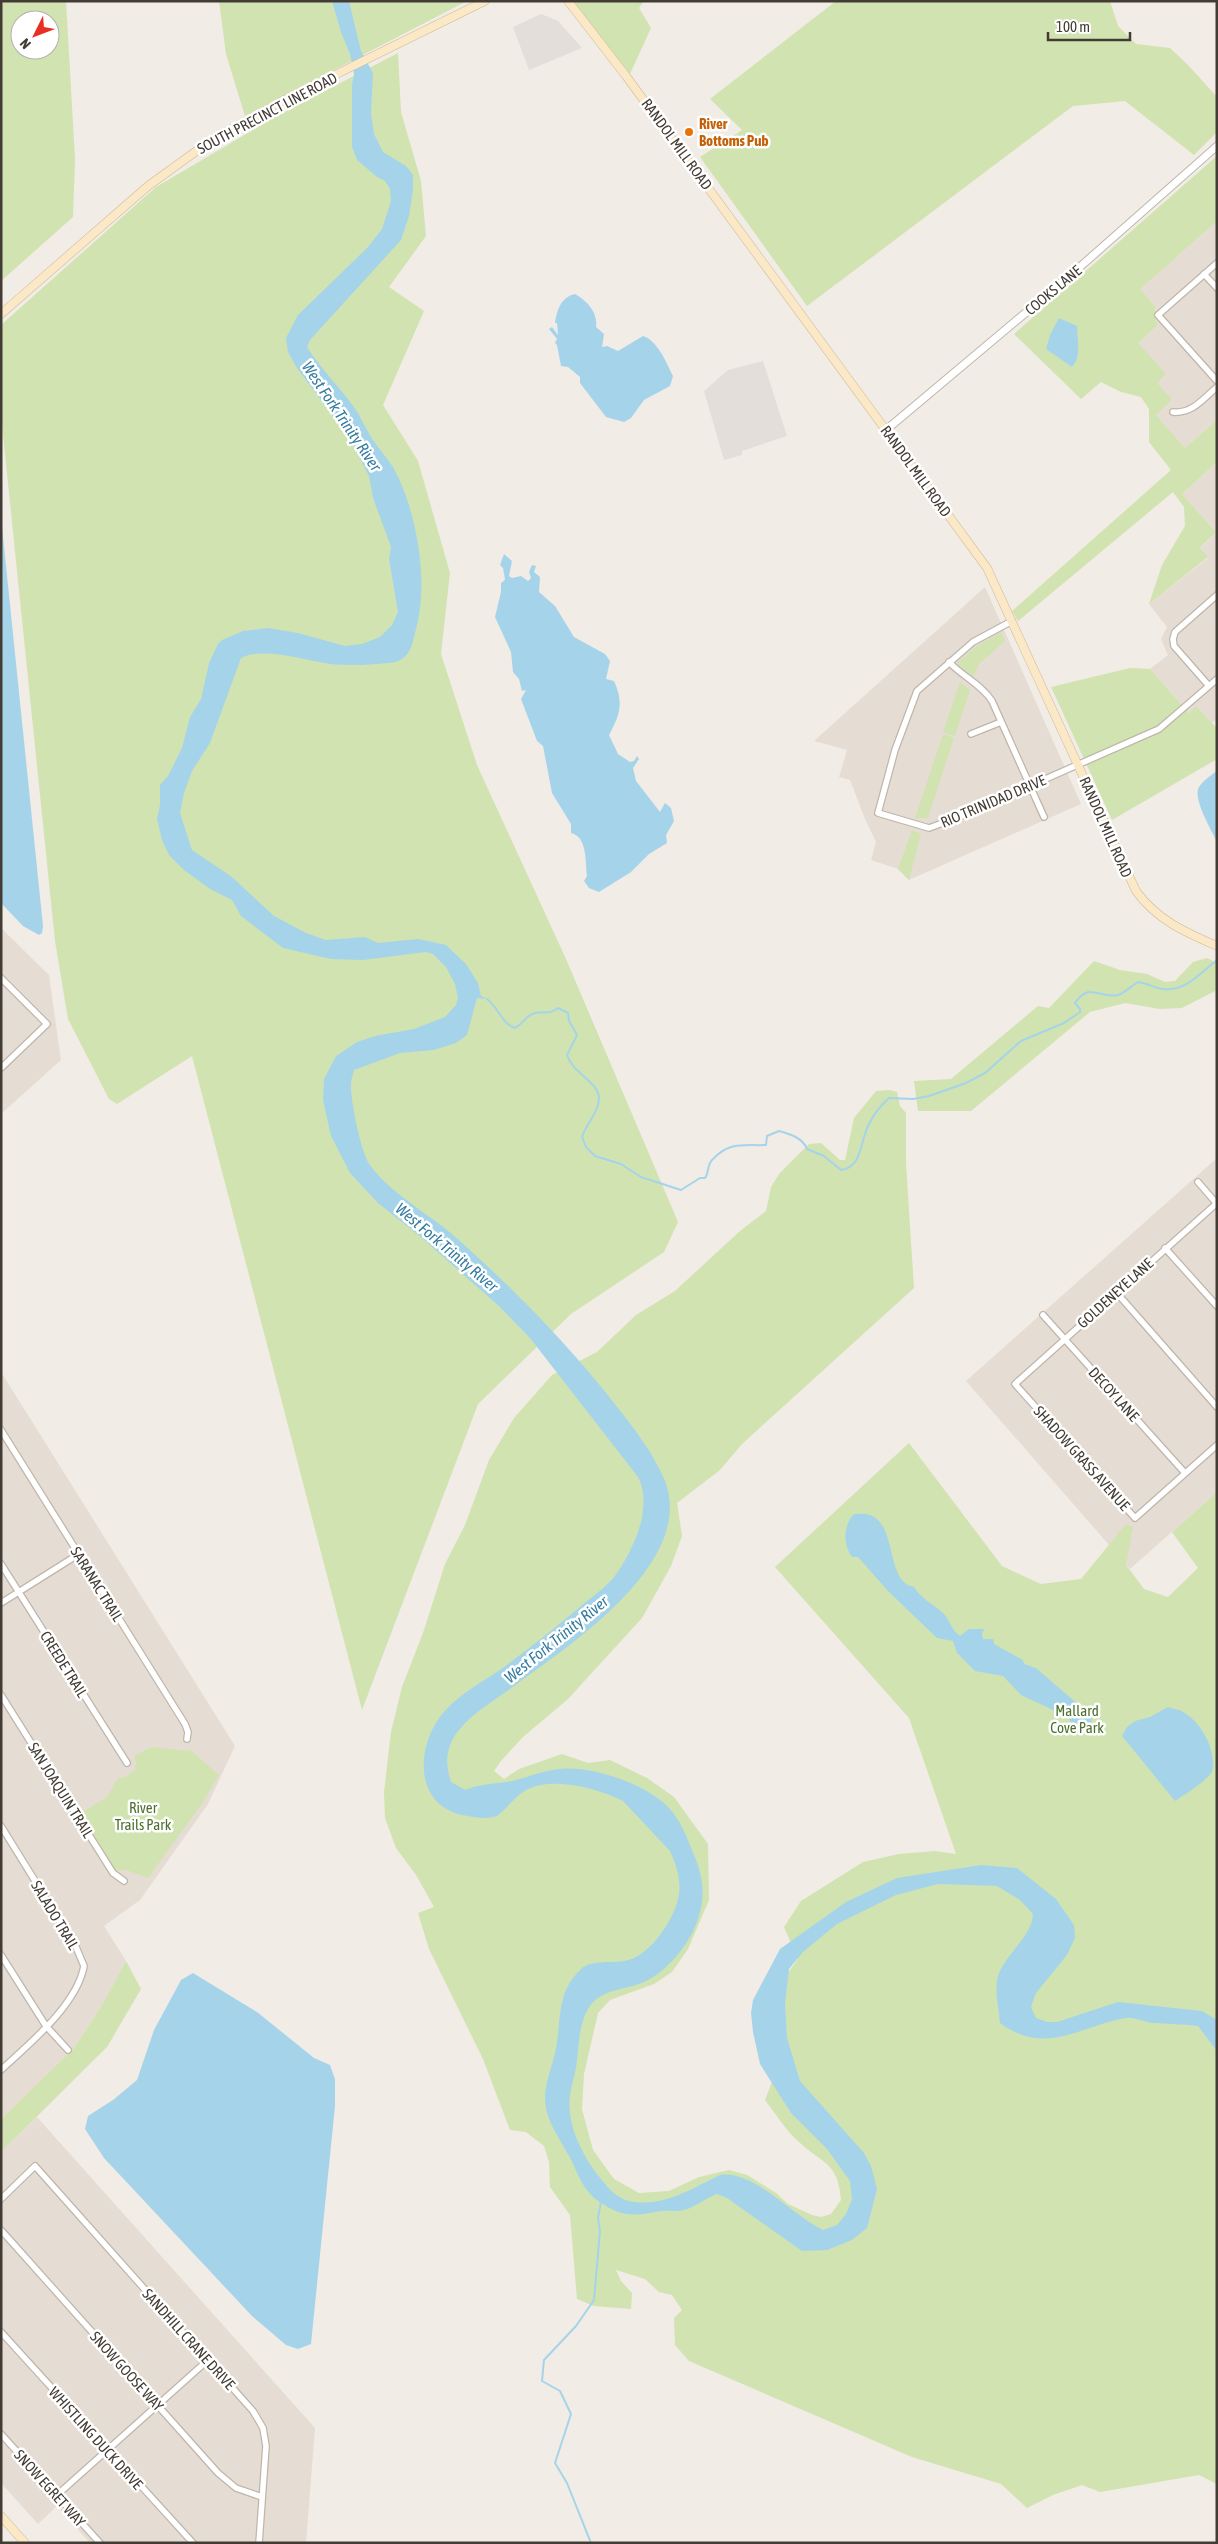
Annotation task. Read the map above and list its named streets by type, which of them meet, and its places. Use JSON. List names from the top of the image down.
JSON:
{
  "streets": {
    "main road": ["SOUTH PRECINCT LINE ROAD", "RANDOL MILL ROAD"],
    "street": [
      "COOKS LANE",
      "RIO TRINIDAD DRIVE",
      "GOLDENEYE LANE",
      "DECOY LANE",
      "SHADOW GRASS AVENUE",
      "SARANAC TRAIL",
      "CREEDE TRAIL",
      "SAN JOAQUIN TRAIL",
      "SALADO TRAIL",
      "SANDHILL CRANE DRIVE",
      "SNOW GOOSE WAY",
      "WHISTLING DUCK DRIVE",
      "SNOW EGRET WAY"
    ]
  },
  "crossings": [
    ["RANDOL MILL ROAD", "COOKS LANE"],
    ["RANDOL MILL ROAD", "RIO TRINIDAD DRIVE"],
    ["GOLDENEYE LANE", "DECOY LANE"],
    ["GOLDENEYE LANE", "SHADOW GRASS AVENUE"],
    ["DECOY LANE", "SHADOW GRASS AVENUE"],
    ["SANDHILL CRANE DRIVE", "SNOW GOOSE WAY"]
  ],
  "water": ["West Fork Trinity River"],
  "parks": ["Mallard Cove Park", "River Trails Park"],
  "places": ["River Bottoms Pub"],
  "scale_bar": "100 m",
  "north": "bottom left"
}
